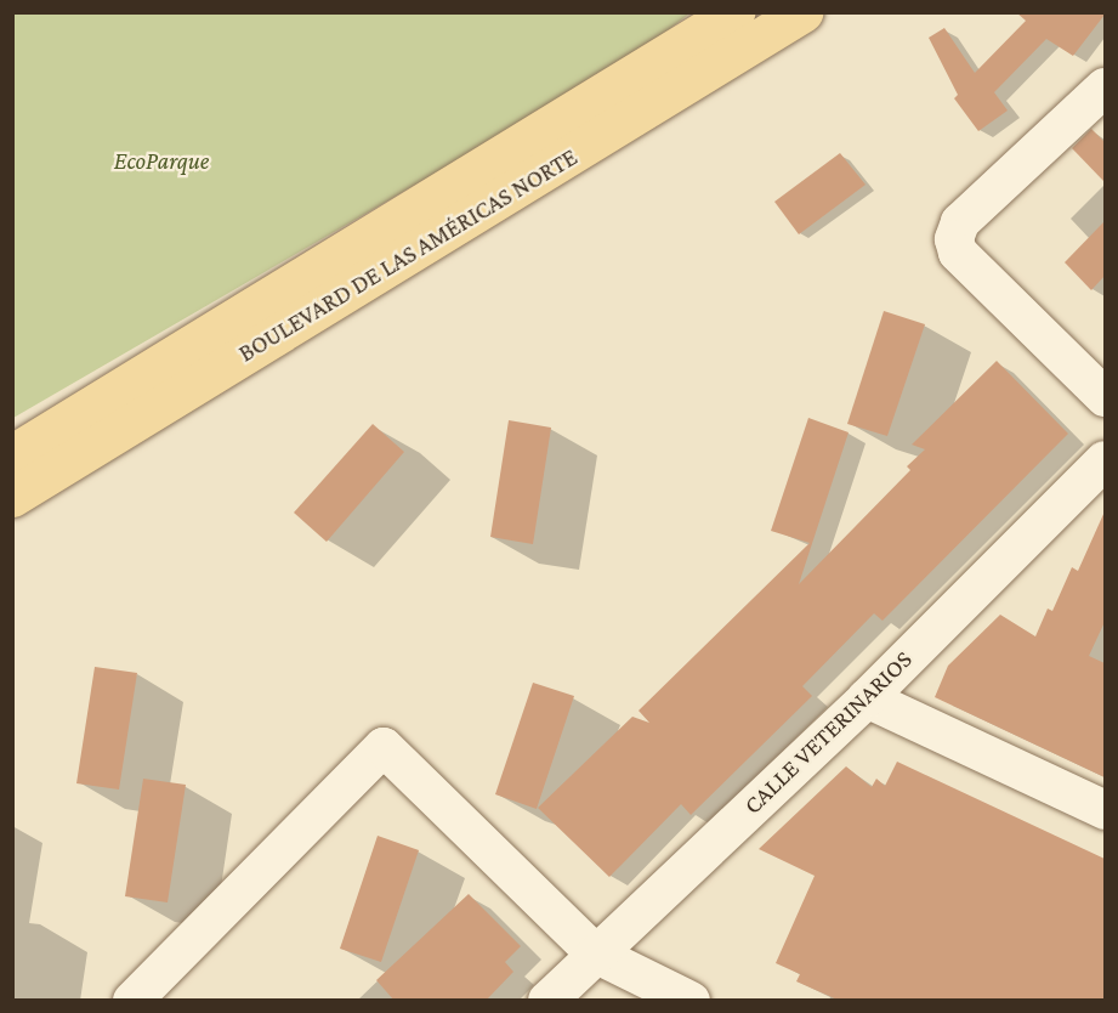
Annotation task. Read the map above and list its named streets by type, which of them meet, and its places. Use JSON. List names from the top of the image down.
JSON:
{
  "streets": {
    "main road": ["BOULEVARD DE LAS AMÉRICAS NORTE"],
    "street": ["CALLE VETERINARIOS"]
  },
  "parks": ["EcoParque"]
}
